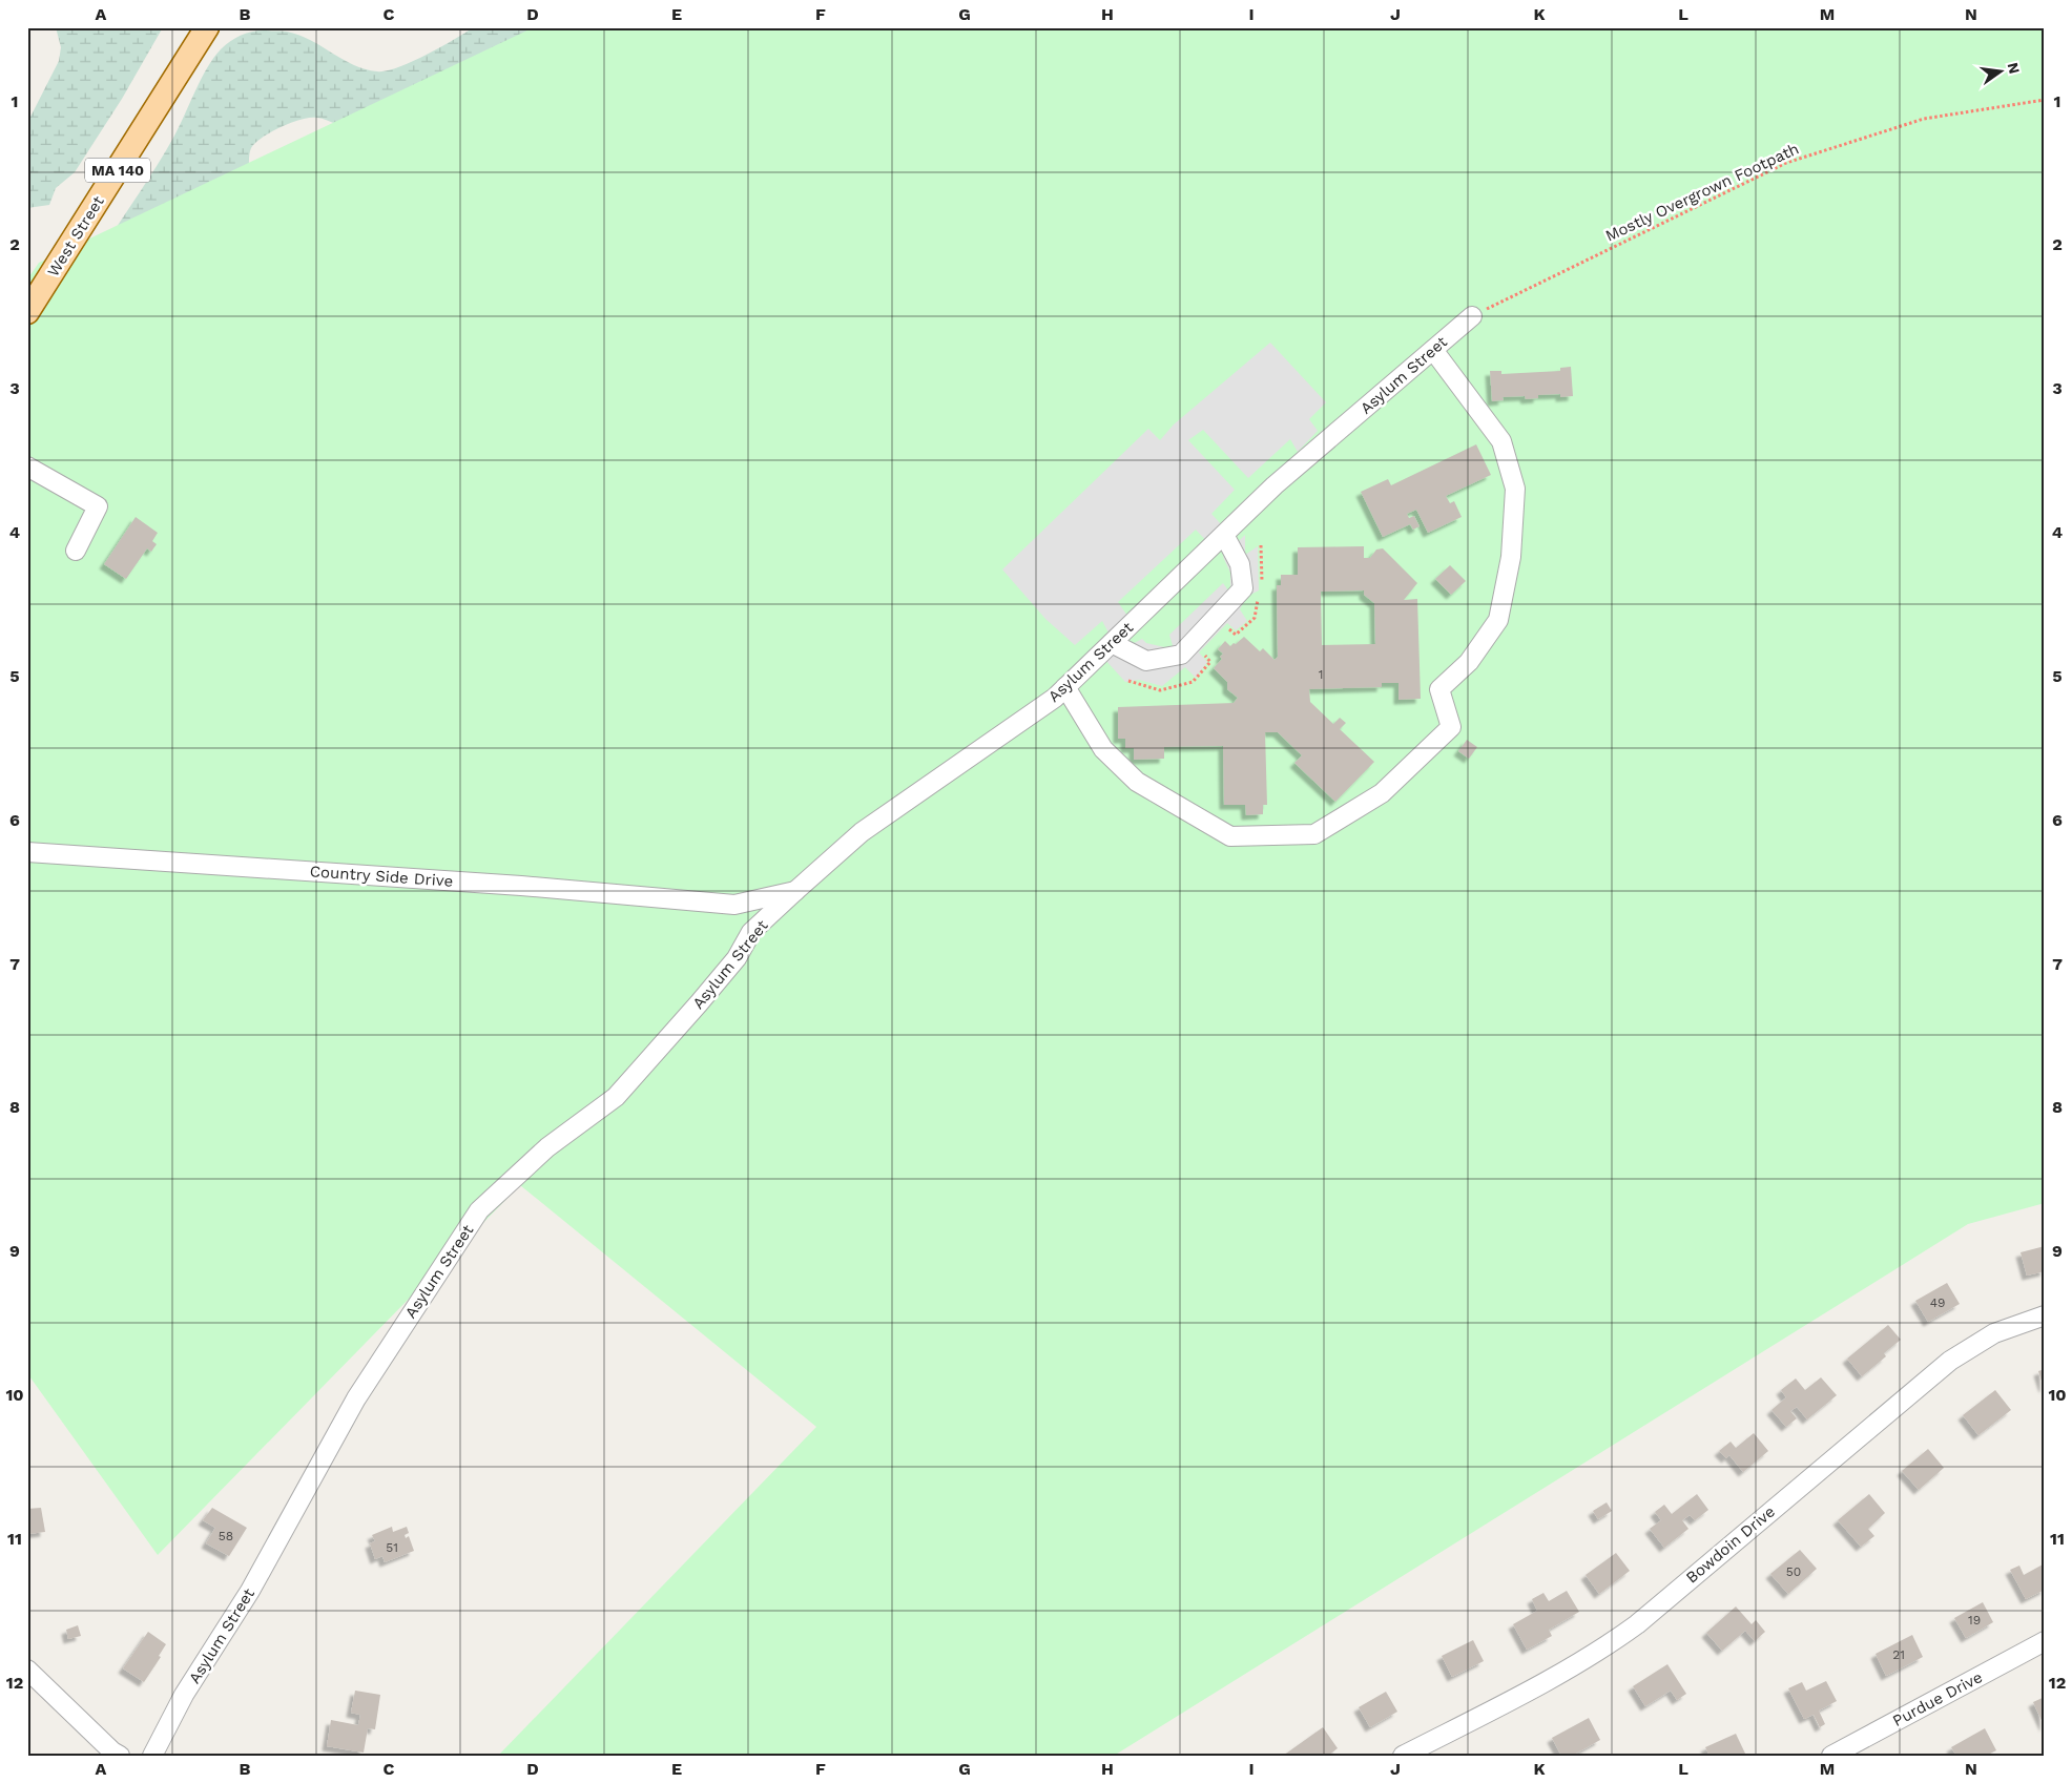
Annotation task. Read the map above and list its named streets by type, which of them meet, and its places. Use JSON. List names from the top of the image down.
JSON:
{
  "streets": {
    "main road": ["MA 140", "West Street"],
    "street": [
      "Asylum Street",
      "Country Side Drive",
      "Bowdoin Drive",
      "Purdue Drive"
    ],
    "path": ["Mostly Overgrown Footpath"]
  },
  "crossings": [
    ["Mostly Overgrown Footpath", "Asylum Street"],
    ["Asylum Street", "Country Side Drive"]
  ],
  "house_numbers": [
    "1",
    "49",
    "58",
    "51",
    "50",
    "19",
    "21"
  ],
  "north": "right",
  "grid": {
    "columns": [
      "A",
      "B",
      "C",
      "D",
      "E",
      "F",
      "G",
      "H",
      "I",
      "J",
      "K",
      "L",
      "M",
      "N"
    ],
    "rows": [
      "1",
      "2",
      "3",
      "4",
      "5",
      "6",
      "7",
      "8",
      "9",
      "10",
      "11",
      "12"
    ]
  }
}
